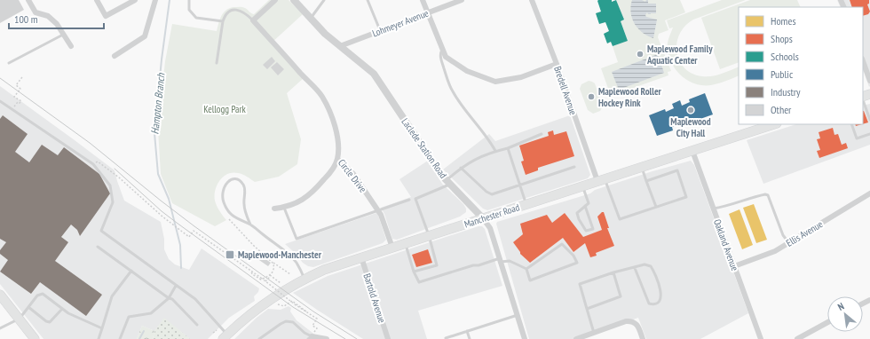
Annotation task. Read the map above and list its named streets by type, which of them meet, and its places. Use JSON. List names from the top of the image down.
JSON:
{
  "streets": {
    "main road": ["Manchester Road"],
    "street": [
      "Lohmeyer Avenue",
      "Bredell Avenue",
      "Laclede Station Road",
      "Circle Drive",
      "Ellis Avenue",
      "Oakland Avenue",
      "Bartold Avenue"
    ]
  },
  "crossings": [
    ["Lohmeyer Avenue", "Laclede Station Road"],
    ["Bredell Avenue", "Manchester Road"],
    ["Laclede Station Road", "Manchester Road"],
    ["Circle Drive", "Manchester Road"],
    ["Manchester Road", "Oakland Avenue"],
    ["Manchester Road", "Bartold Avenue"],
    ["Ellis Avenue", "Oakland Avenue"]
  ],
  "water": ["Hampton Branch"],
  "parks": ["Kellogg Park"],
  "places": {
    "other": ["Maplewood Family Aquatic Center", "Maplewood Roller Hockey Rink", "Maplewood City Hall"],
    "transit": ["Maplewood-Manchester"]
  },
  "legend": [
    "Homes",
    "Shops",
    "Schools",
    "Public",
    "Industry",
    "Other"
  ],
  "scale_bar": "100 m",
  "north": "top left"
}
